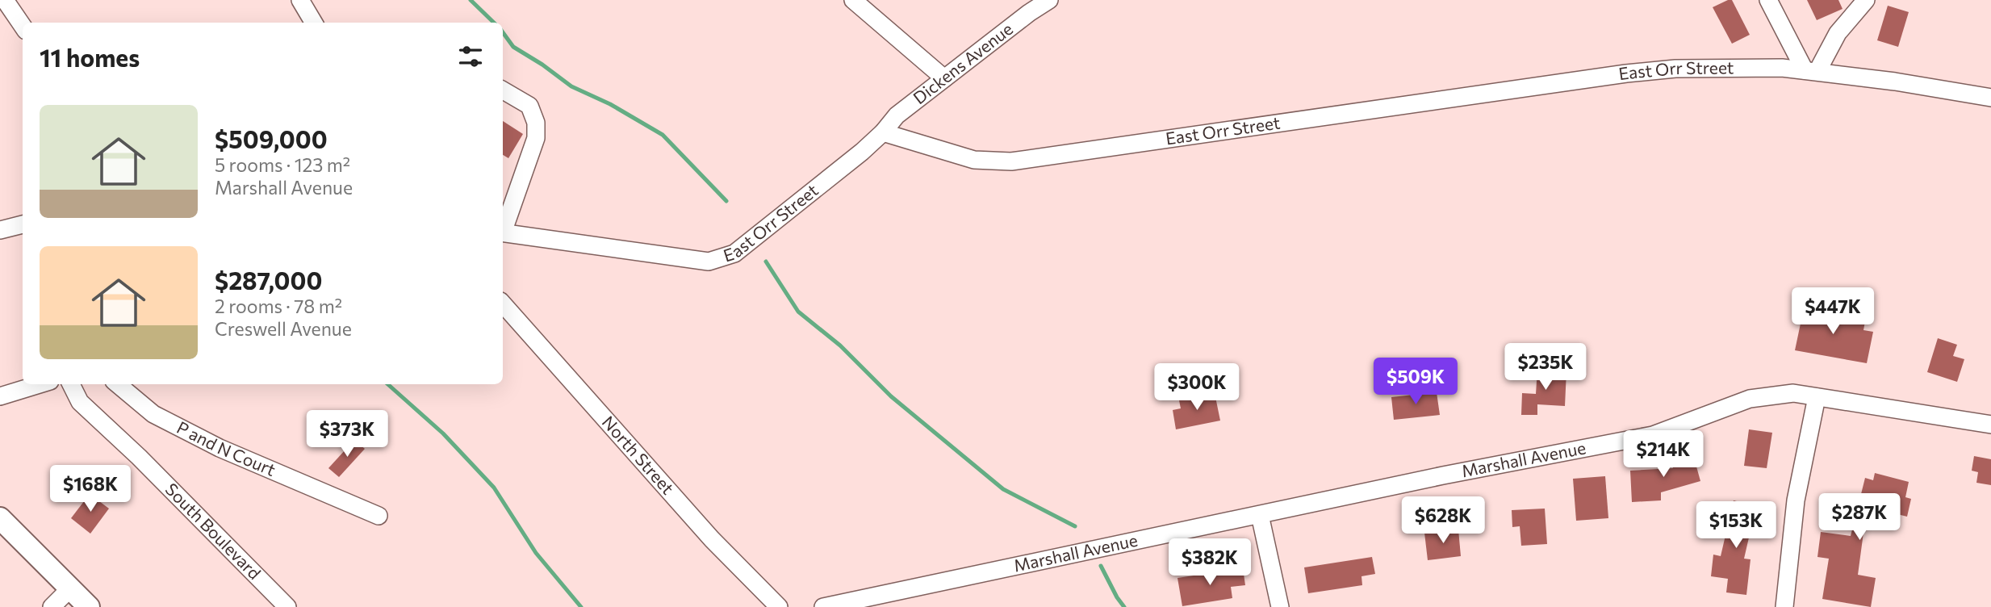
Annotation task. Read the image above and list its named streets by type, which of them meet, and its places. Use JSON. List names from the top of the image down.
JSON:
{
  "streets": {
    "street": [
      "Dickens Avenue",
      "East Orr Street",
      "P and N Court",
      "North Street",
      "Marshall Avenue",
      "South Boulevard"
    ]
  },
  "crossings": [
    ["Dickens Avenue", "East Orr Street"]
  ],
  "page": {
    "heading": "11 homes",
    "list": [
      {
        "name": "$509,000",
        "note": "5 rooms · 123 m² · Marshall Avenue"
      },
      {
        "name": "$287,000",
        "note": "2 rooms · 78 m² · Creswell Avenue"
      }
    ],
    "price": [
      "$447K",
      "$235K",
      "$509K",
      "$300K",
      "$373K",
      "$214K",
      "$168K",
      "$287K",
      "$628K",
      "$153K",
      "$382K"
    ]
  }
}
